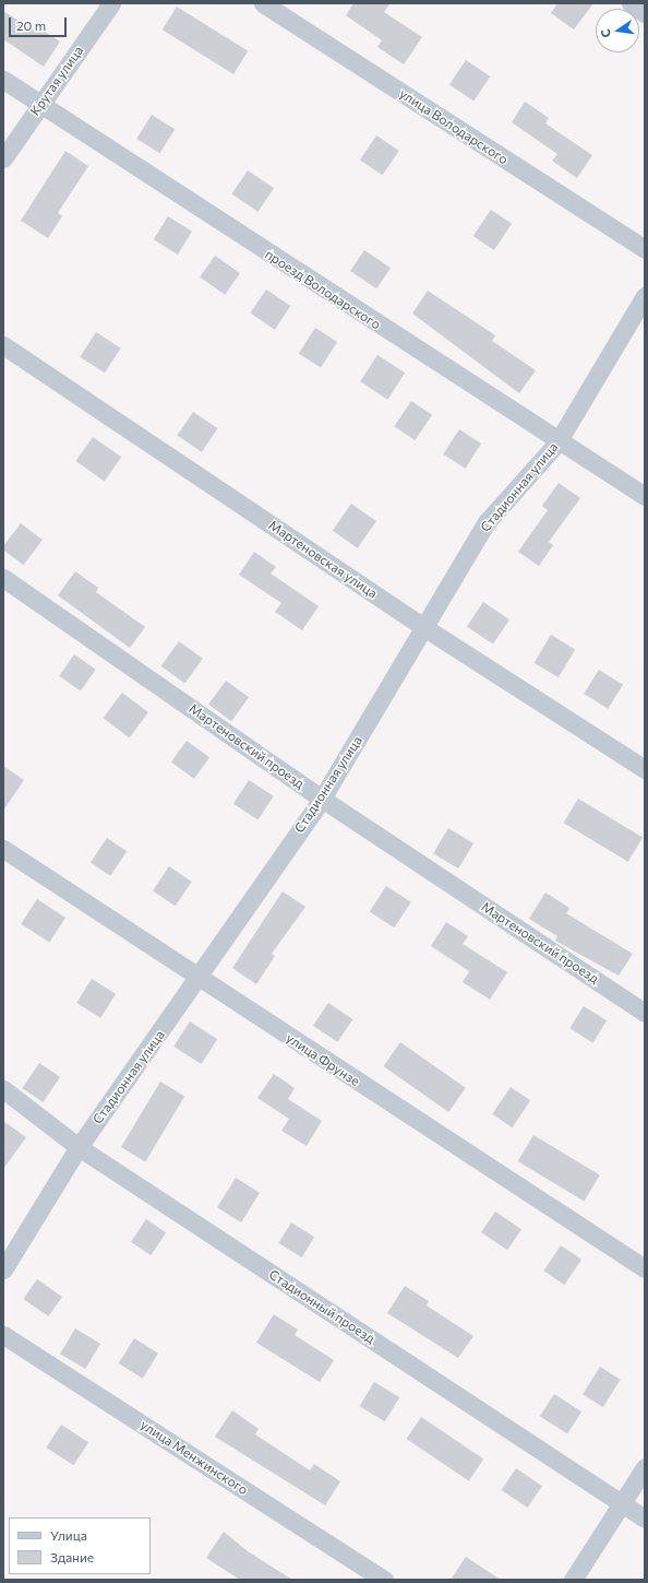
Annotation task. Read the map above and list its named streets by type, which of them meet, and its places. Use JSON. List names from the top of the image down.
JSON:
{
  "streets": {
    "street": [
      "Крутая улица",
      "улица Володарского",
      "проезд Володарского",
      "Стадионная улица",
      "Мартеновская улица",
      "Мартеновский проезд",
      "улица Фрунзе",
      "Стадионный проезд",
      "улица Менжинского"
    ]
  },
  "crossings": [
    ["Крутая улица", "проезд Володарского"],
    ["проезд Володарского", "Стадионная улица"],
    ["Стадионная улица", "Мартеновская улица"],
    ["Стадионная улица", "Мартеновский проезд"],
    ["Стадионная улица", "улица Фрунзе"],
    ["Стадионная улица", "Стадионный проезд"]
  ],
  "legend": ["Улица", "Здание"],
  "scale_bar": "20 m",
  "north": "left"
}
